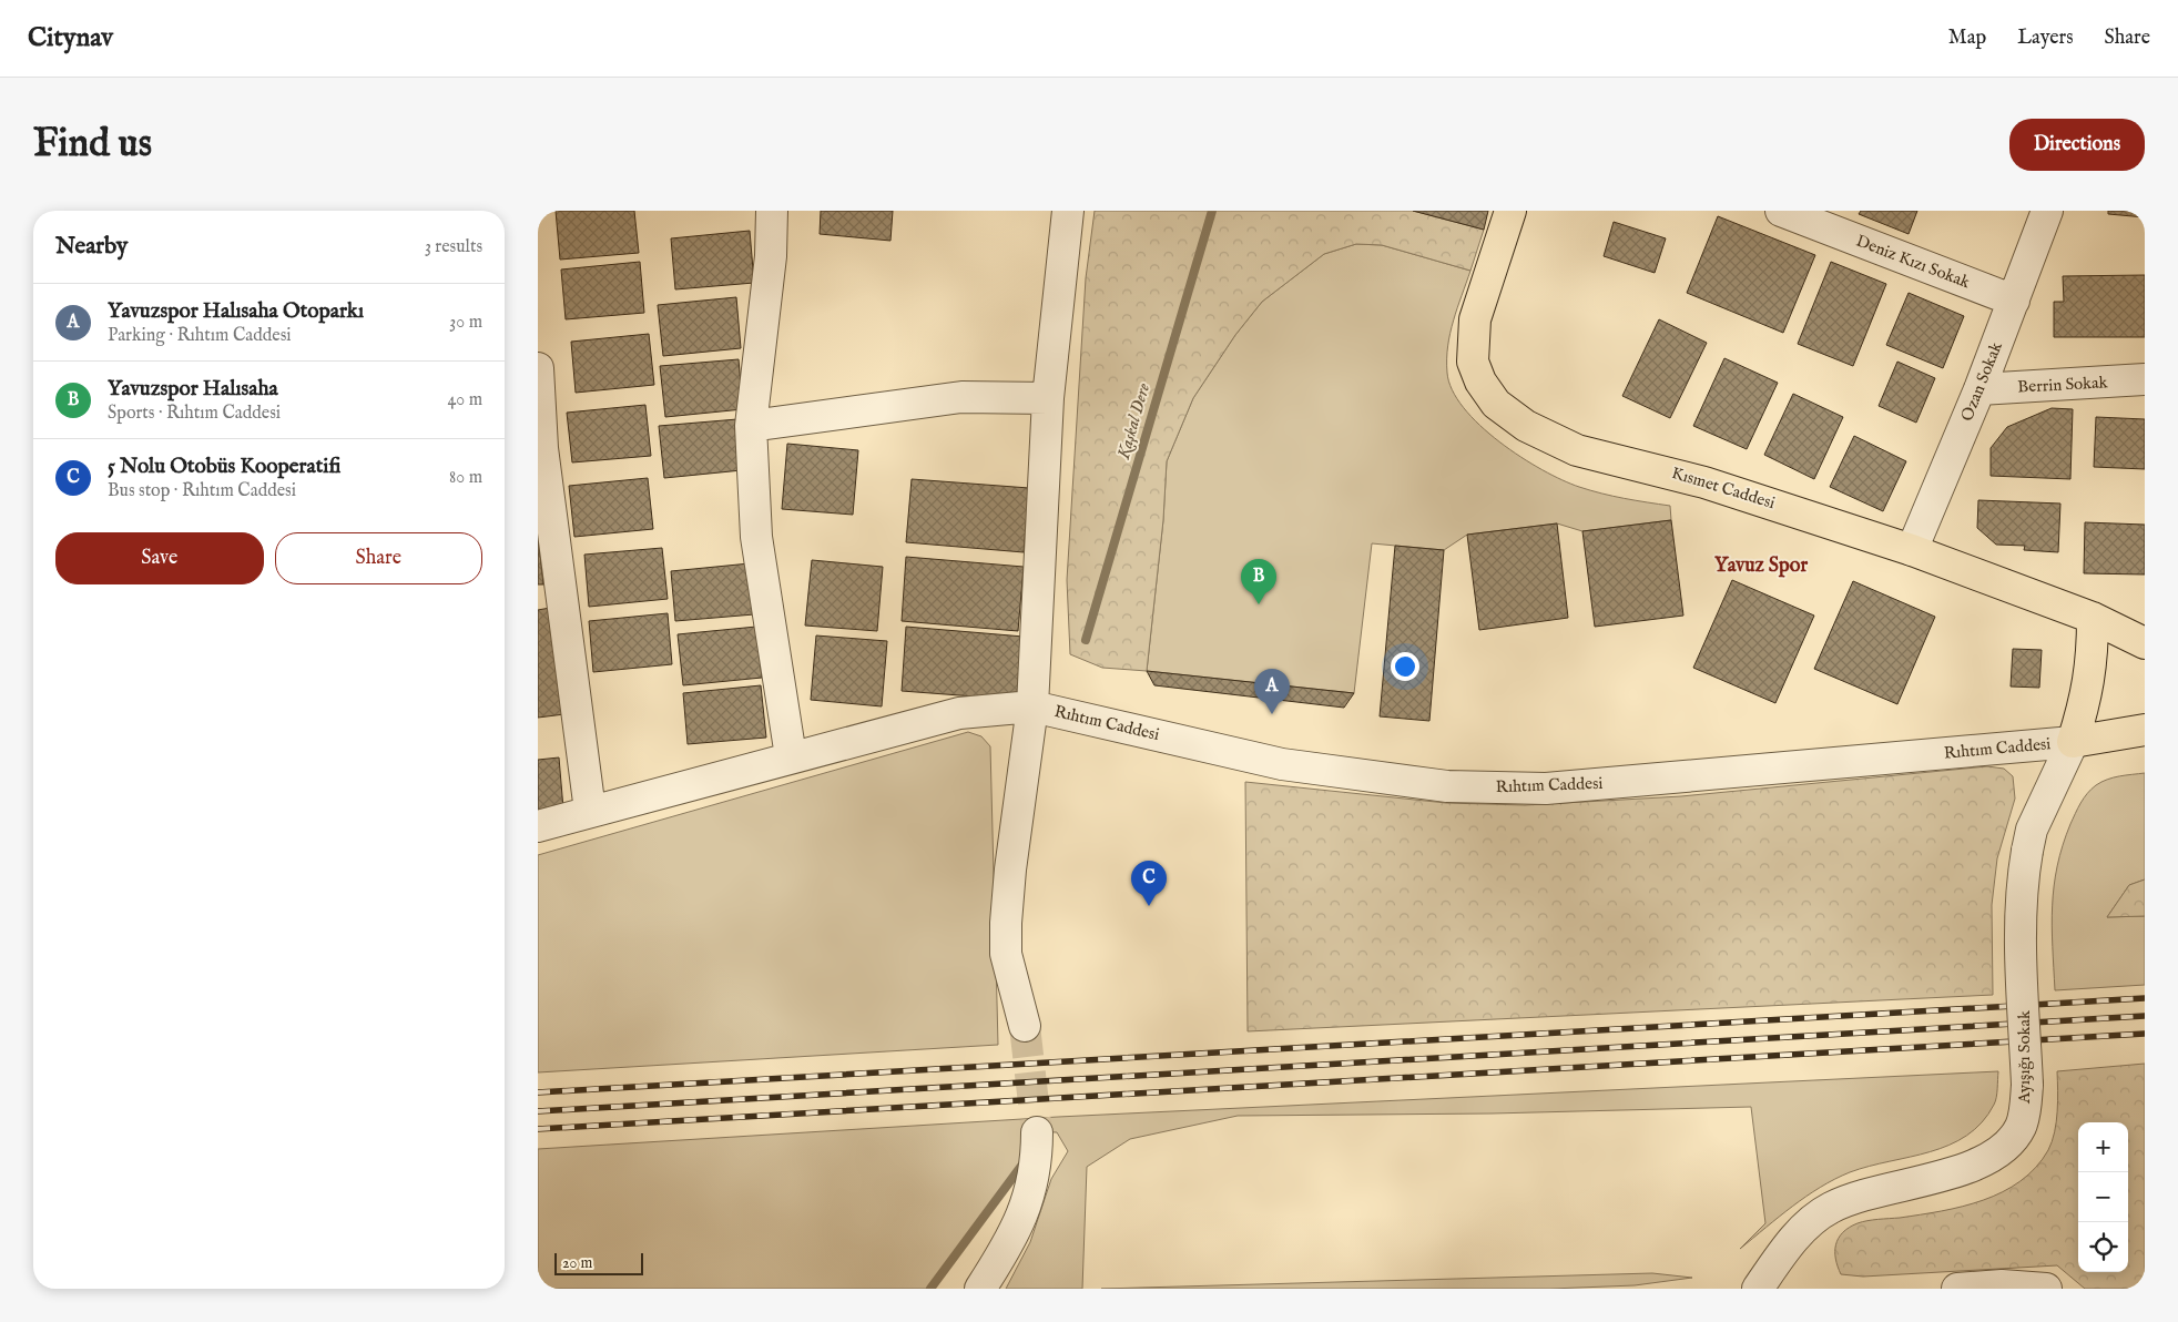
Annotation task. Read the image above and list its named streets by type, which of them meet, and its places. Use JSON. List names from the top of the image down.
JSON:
{
  "streets": {
    "main road": ["Kısmet Caddesi", "Rıhtım Caddesi"],
    "street": [
      "Deniz Kızı Sokak",
      "Ozan Sokak",
      "Berrin Sokak",
      "Ayışığı Sokak"
    ]
  },
  "crossings": [
    ["Deniz Kızı Sokak", "Ozan Sokak"],
    ["Ozan Sokak", "Berrin Sokak"],
    ["Ozan Sokak", "Kısmet Caddesi"],
    ["Rıhtım Caddesi", "Ayışığı Sokak"]
  ],
  "districts": ["Yavuz Spor"],
  "water": ["Kaşkal Dere"],
  "scale_bar": "20 m",
  "page": {
    "header": "Citynav",
    "nav": ["Map", "Layers", "Share"],
    "buttons": [
      "Directions",
      ["Save", "Share"]
    ],
    "title": "Find us",
    "heading": ["Nearby", "3 results"],
    "list": [
      {
        "mark": "A",
        "name": "Yavuzspor Halısaha Otoparkı",
        "note": "Parking · Rıhtım Caddesi",
        "value": "30 m"
      },
      {
        "mark": "B",
        "name": "Yavuzspor Halısaha",
        "note": "Sports · Rıhtım Caddesi",
        "value": "40 m"
      },
      {
        "mark": "C",
        "name": "5 Nolu Otobüs Kooperatifi",
        "note": "Bus stop · Rıhtım Caddesi",
        "value": "80 m"
      }
    ],
    "pins": ["B", "A", "C"],
    "map_buttons": ["+", "−"],
    "scale": "20 m"
  }
}
